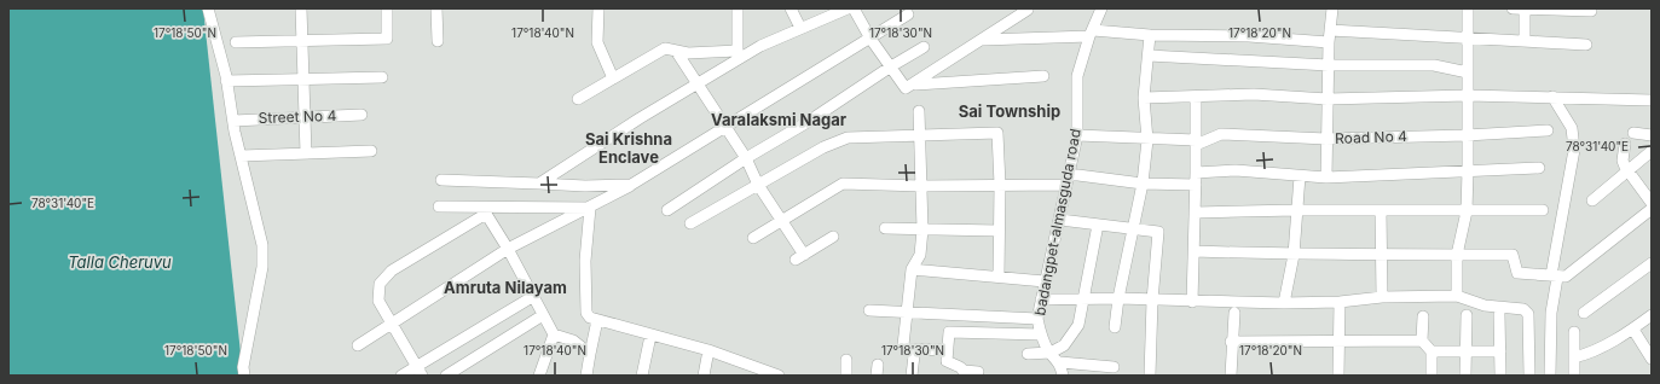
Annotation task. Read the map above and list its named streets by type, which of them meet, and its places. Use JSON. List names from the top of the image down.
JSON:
{
  "streets": {
    "street": ["Street No 4", "Road No 4", "badangpet-almasguda road"]
  },
  "districts": [
    "Sai Township",
    "Varalaksmi Nagar",
    "Sai Krishna Enclave",
    "Amruta Nilayam"
  ],
  "water": ["Talla Cheruvu"],
  "coordinates": [
    "17°18'50\"N",
    "17°18'40\"N",
    "17°18'30\"N",
    "17°18'20\"N",
    "78°31'40\"E"
  ]
}
